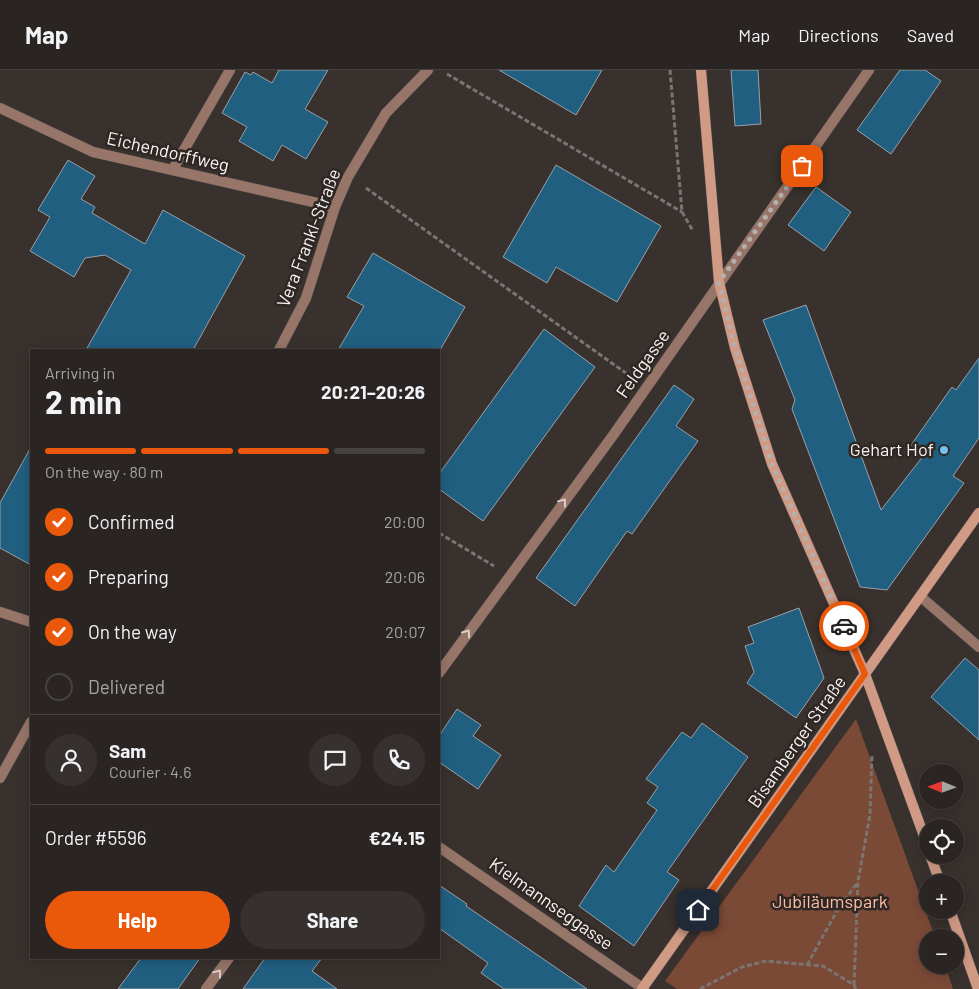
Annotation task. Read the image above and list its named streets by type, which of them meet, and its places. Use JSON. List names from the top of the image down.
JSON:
{
  "streets": {
    "main road": ["Bisamberger Straße"],
    "street": [
      "Eichendorffweg",
      "Vera Frankl-Straße",
      "Feldgasse",
      "Kielmannseggasse"
    ]
  },
  "crossings": [
    ["Eichendorffweg", "Vera Frankl-Straße"],
    ["Bisamberger Straße", "Kielmannseggasse"]
  ],
  "one_way": ["Feldgasse"],
  "parks": ["Jubiläumspark"],
  "places": ["Gehart Hof"],
  "north": "left",
  "page": {
    "header": "Map",
    "nav": ["Map", "Directions", "Saved"],
    "heading": ["2 min", "Arriving in", "20:21–20:26"],
    "panel": [
      "Sam",
      "Courier · 4.6",
      "Order #5596",
      "€24.15"
    ],
    "bar": "On the way · 80 m",
    "list": [
      ["Confirmed", "20:00"],
      ["Preparing", "20:06"],
      ["On the way", "20:07"],
      "Delivered"
    ],
    "map_buttons": ["+", "−"],
    "buttons": ["Help", "Share"]
  }
}
